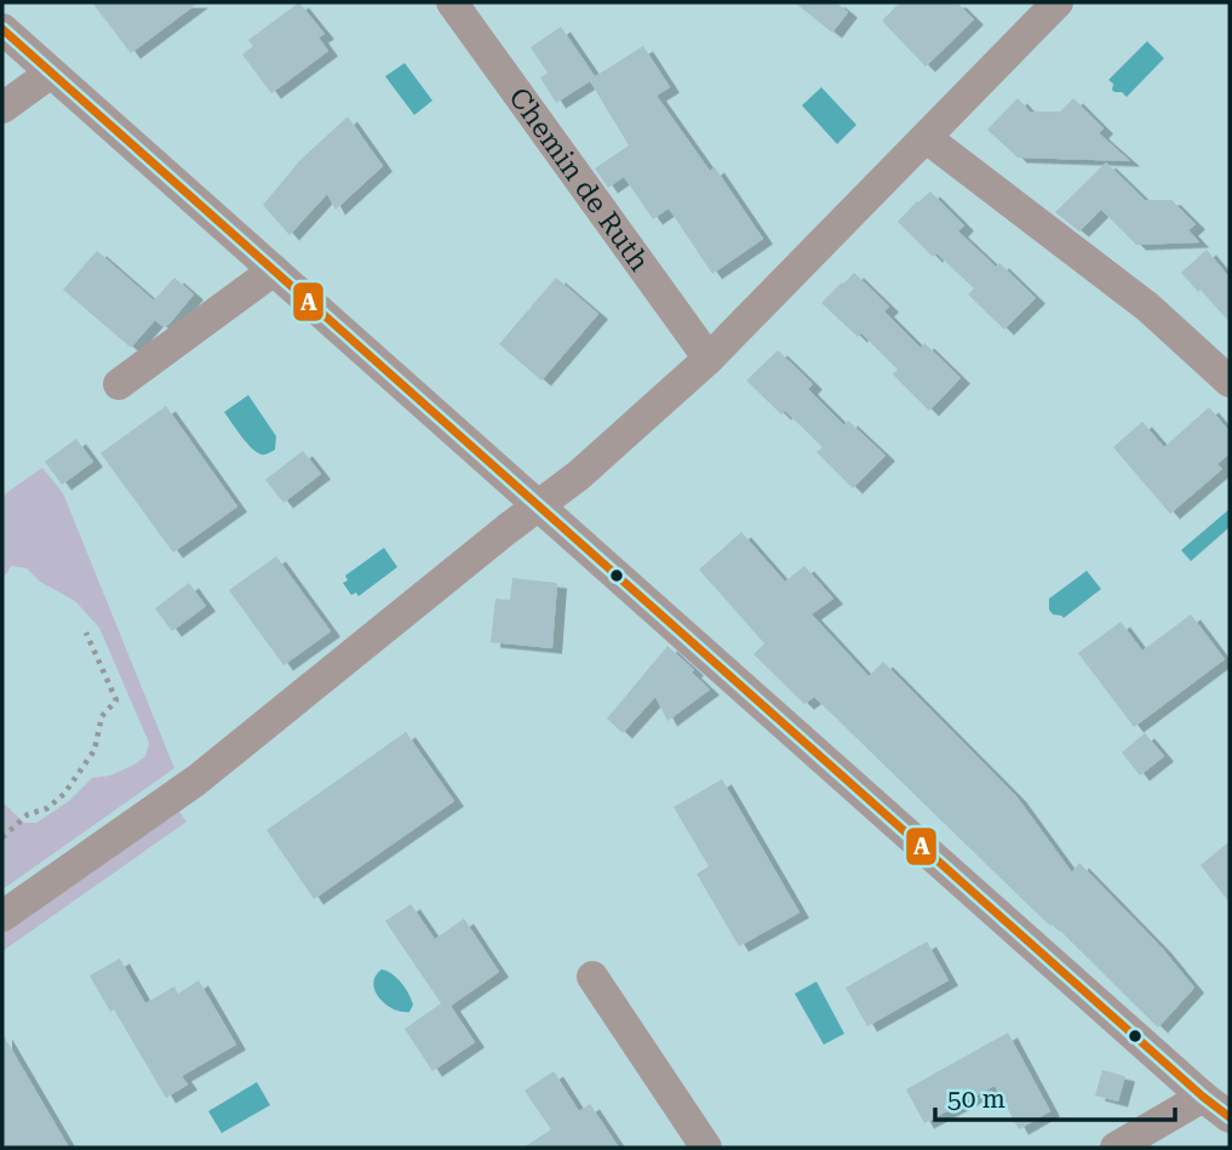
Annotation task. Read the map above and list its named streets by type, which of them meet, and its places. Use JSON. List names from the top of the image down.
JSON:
{
  "streets": {
    "street": ["Chemin de Ruth"]
  },
  "lines": ["transit line A"],
  "scale_bar": "50 m"
}
